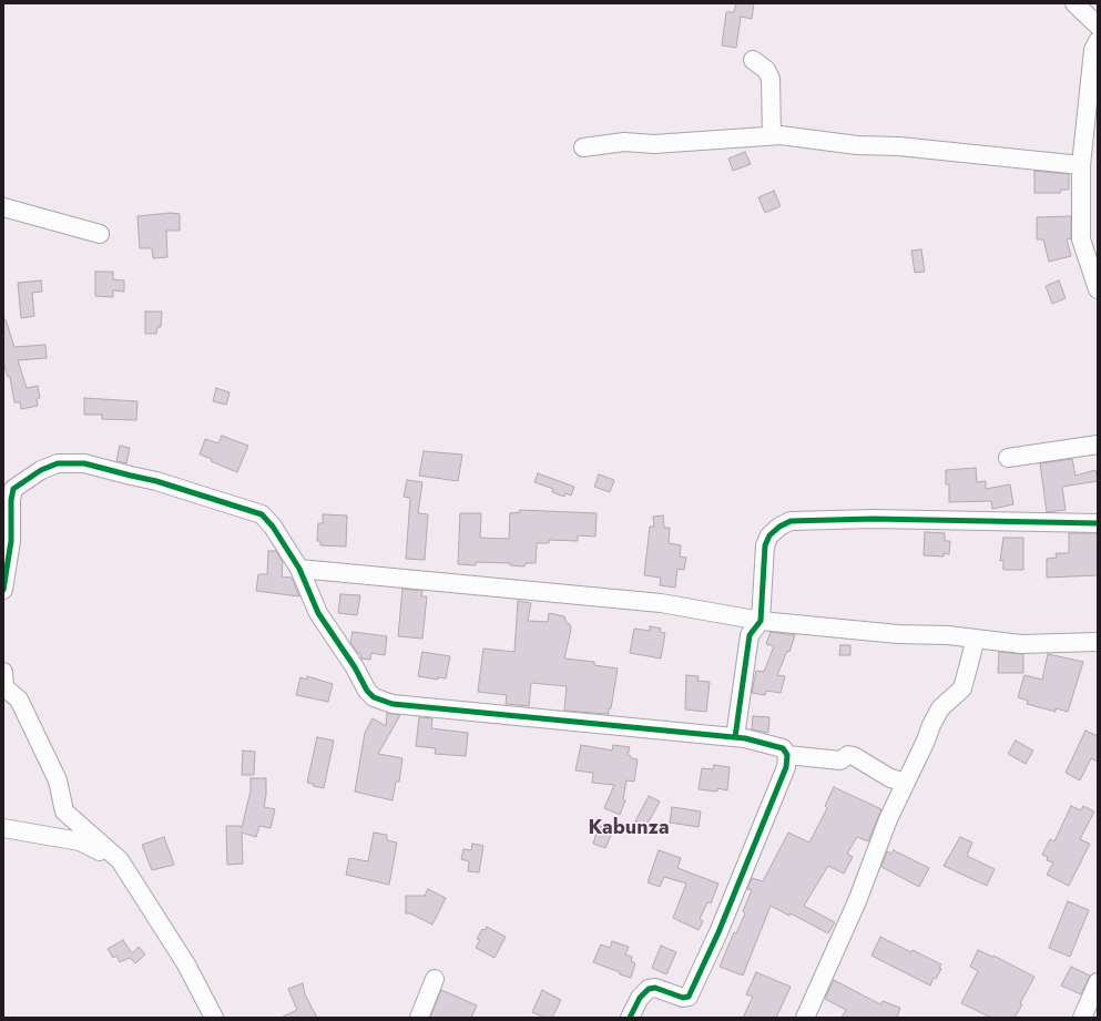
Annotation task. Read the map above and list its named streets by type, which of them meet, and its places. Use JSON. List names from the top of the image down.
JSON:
{
  "districts": ["Kabunza"]
}
